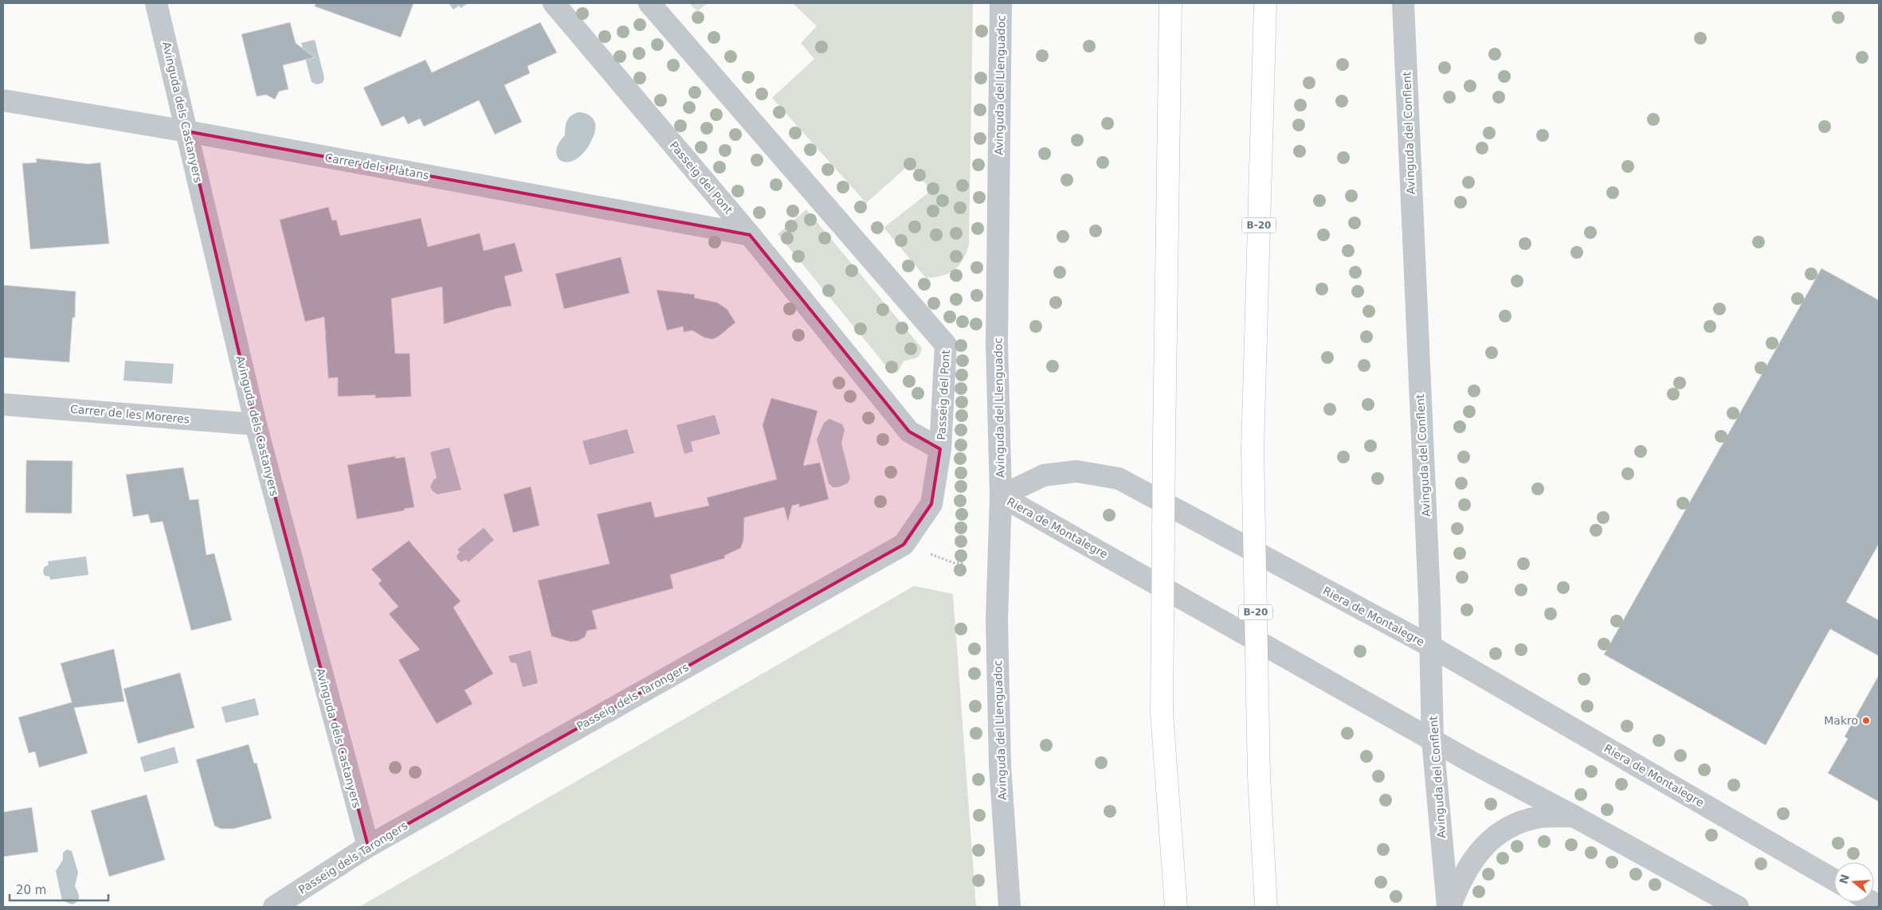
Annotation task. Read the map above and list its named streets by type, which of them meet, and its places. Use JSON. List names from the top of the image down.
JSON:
{
  "streets": {
    "highway": ["B-20"],
    "street": [
      "Avinguda del Llenguadoc",
      "Avinguda dels Castanyers",
      "Avinguda del Conflent",
      "Carrer dels Plàtans",
      "Passeig del Pont",
      "Carrer de les Moreres",
      "Riera de Montalegre",
      "Passeig dels Tarongers"
    ]
  },
  "crossings": [
    ["Avinguda del Llenguadoc", "Riera de Montalegre"],
    ["Avinguda dels Castanyers", "Carrer dels Plàtans"],
    ["Avinguda dels Castanyers", "Carrer de les Moreres"],
    ["Avinguda dels Castanyers", "Passeig dels Tarongers"],
    ["Avinguda del Conflent", "Riera de Montalegre"],
    ["Carrer dels Plàtans", "Passeig del Pont"],
    ["Passeig del Pont", "Passeig dels Tarongers"]
  ],
  "places": ["Makro"],
  "scale_bar": "20 m",
  "north": "left"
}
